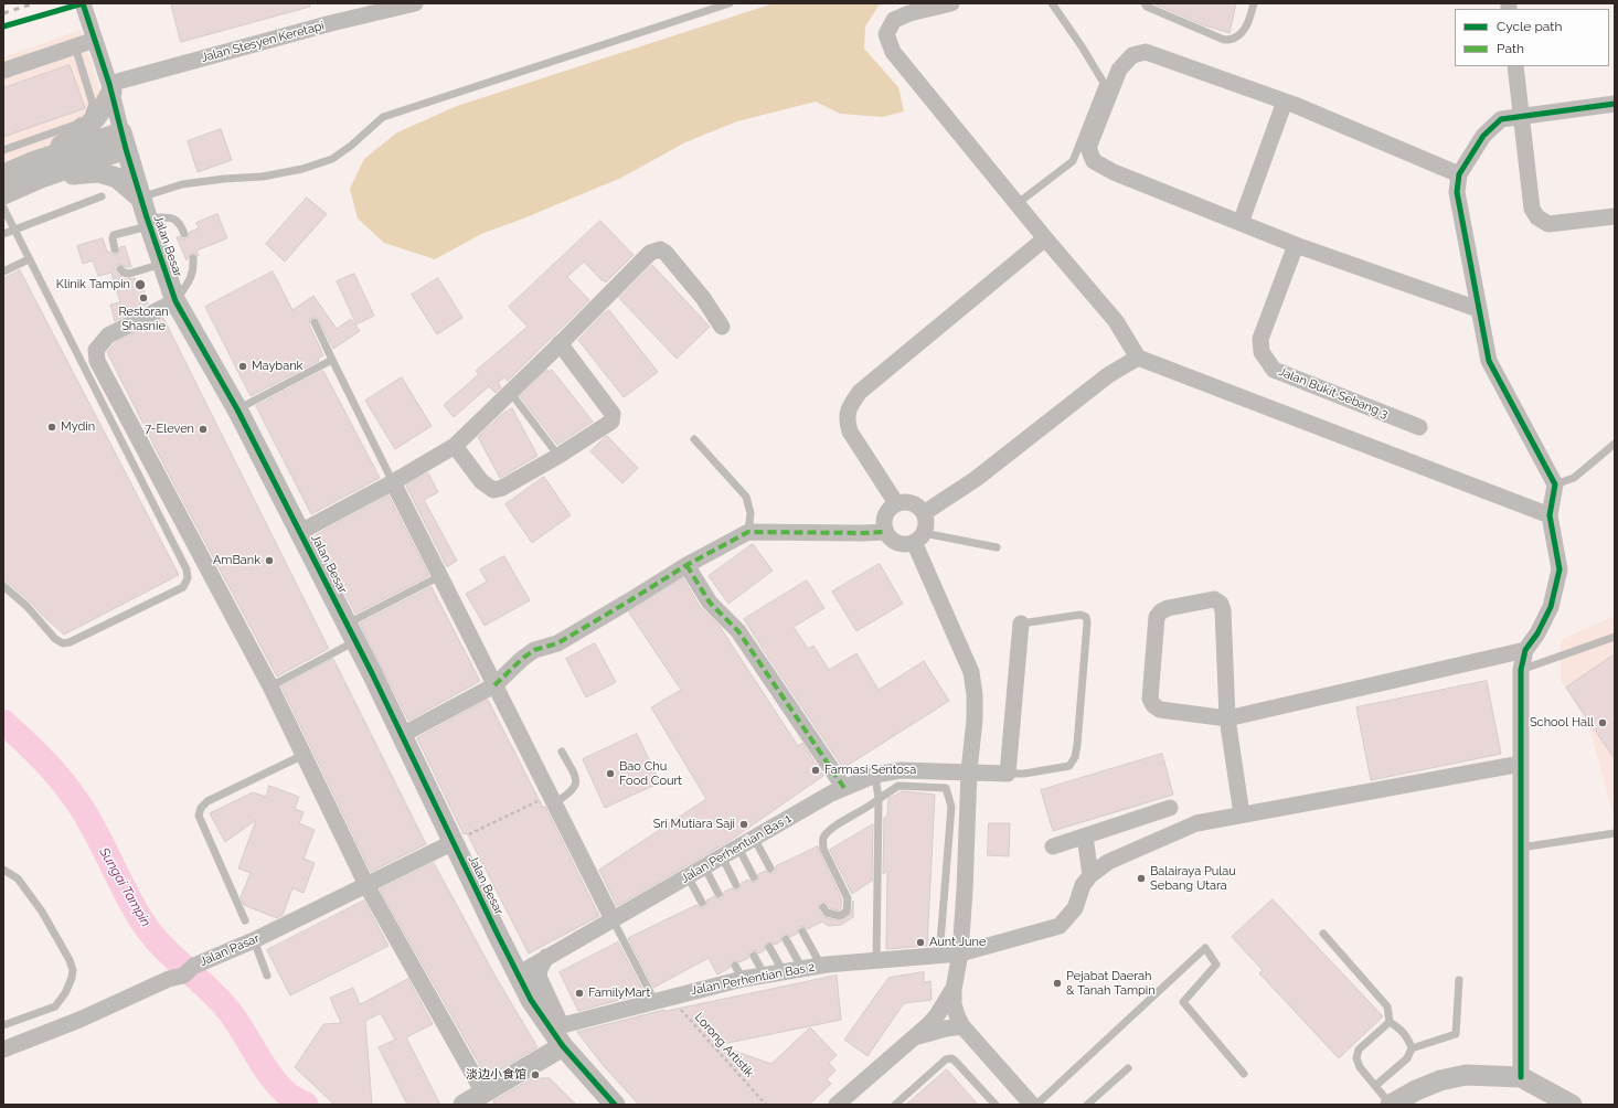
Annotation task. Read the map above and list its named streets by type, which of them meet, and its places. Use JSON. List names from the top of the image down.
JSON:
{
  "streets": {
    "street": [
      "Jalan Stesyen Keretapi",
      "Jalan Besar",
      "Jalan Bukit Sebang 3",
      "Jalan Perhentian Bas 1",
      "Jalan Pasar",
      "Jalan Perhentian Bas 2"
    ],
    "path": ["Lorong Artistik"]
  },
  "crossings": [
    ["Jalan Stesyen Keretapi", "Jalan Besar"],
    ["Jalan Besar", "Jalan Perhentian Bas 1"],
    ["Jalan Besar", "Jalan Pasar"],
    ["Jalan Besar", "Jalan Perhentian Bas 2"],
    ["Jalan Perhentian Bas 2", "Lorong Artistik"]
  ],
  "water": ["Sungai Tampin"],
  "places": [
    "Klinik Tampin",
    "Restoran Shasnie",
    "Maybank",
    "Mydin",
    "7-Eleven",
    "AmBank",
    "School Hall",
    "Farmasi Sentosa",
    "Bao Chu Food Court",
    "Sri Mutiara Saji",
    "Balairaya Pulau Sebang Utara",
    "Aunt June",
    "Pejabat Daerah & Tanah Tampin",
    "FamilyMart",
    "淡边小食馆"
  ],
  "legend": ["Cycle path", "Path"]
}
